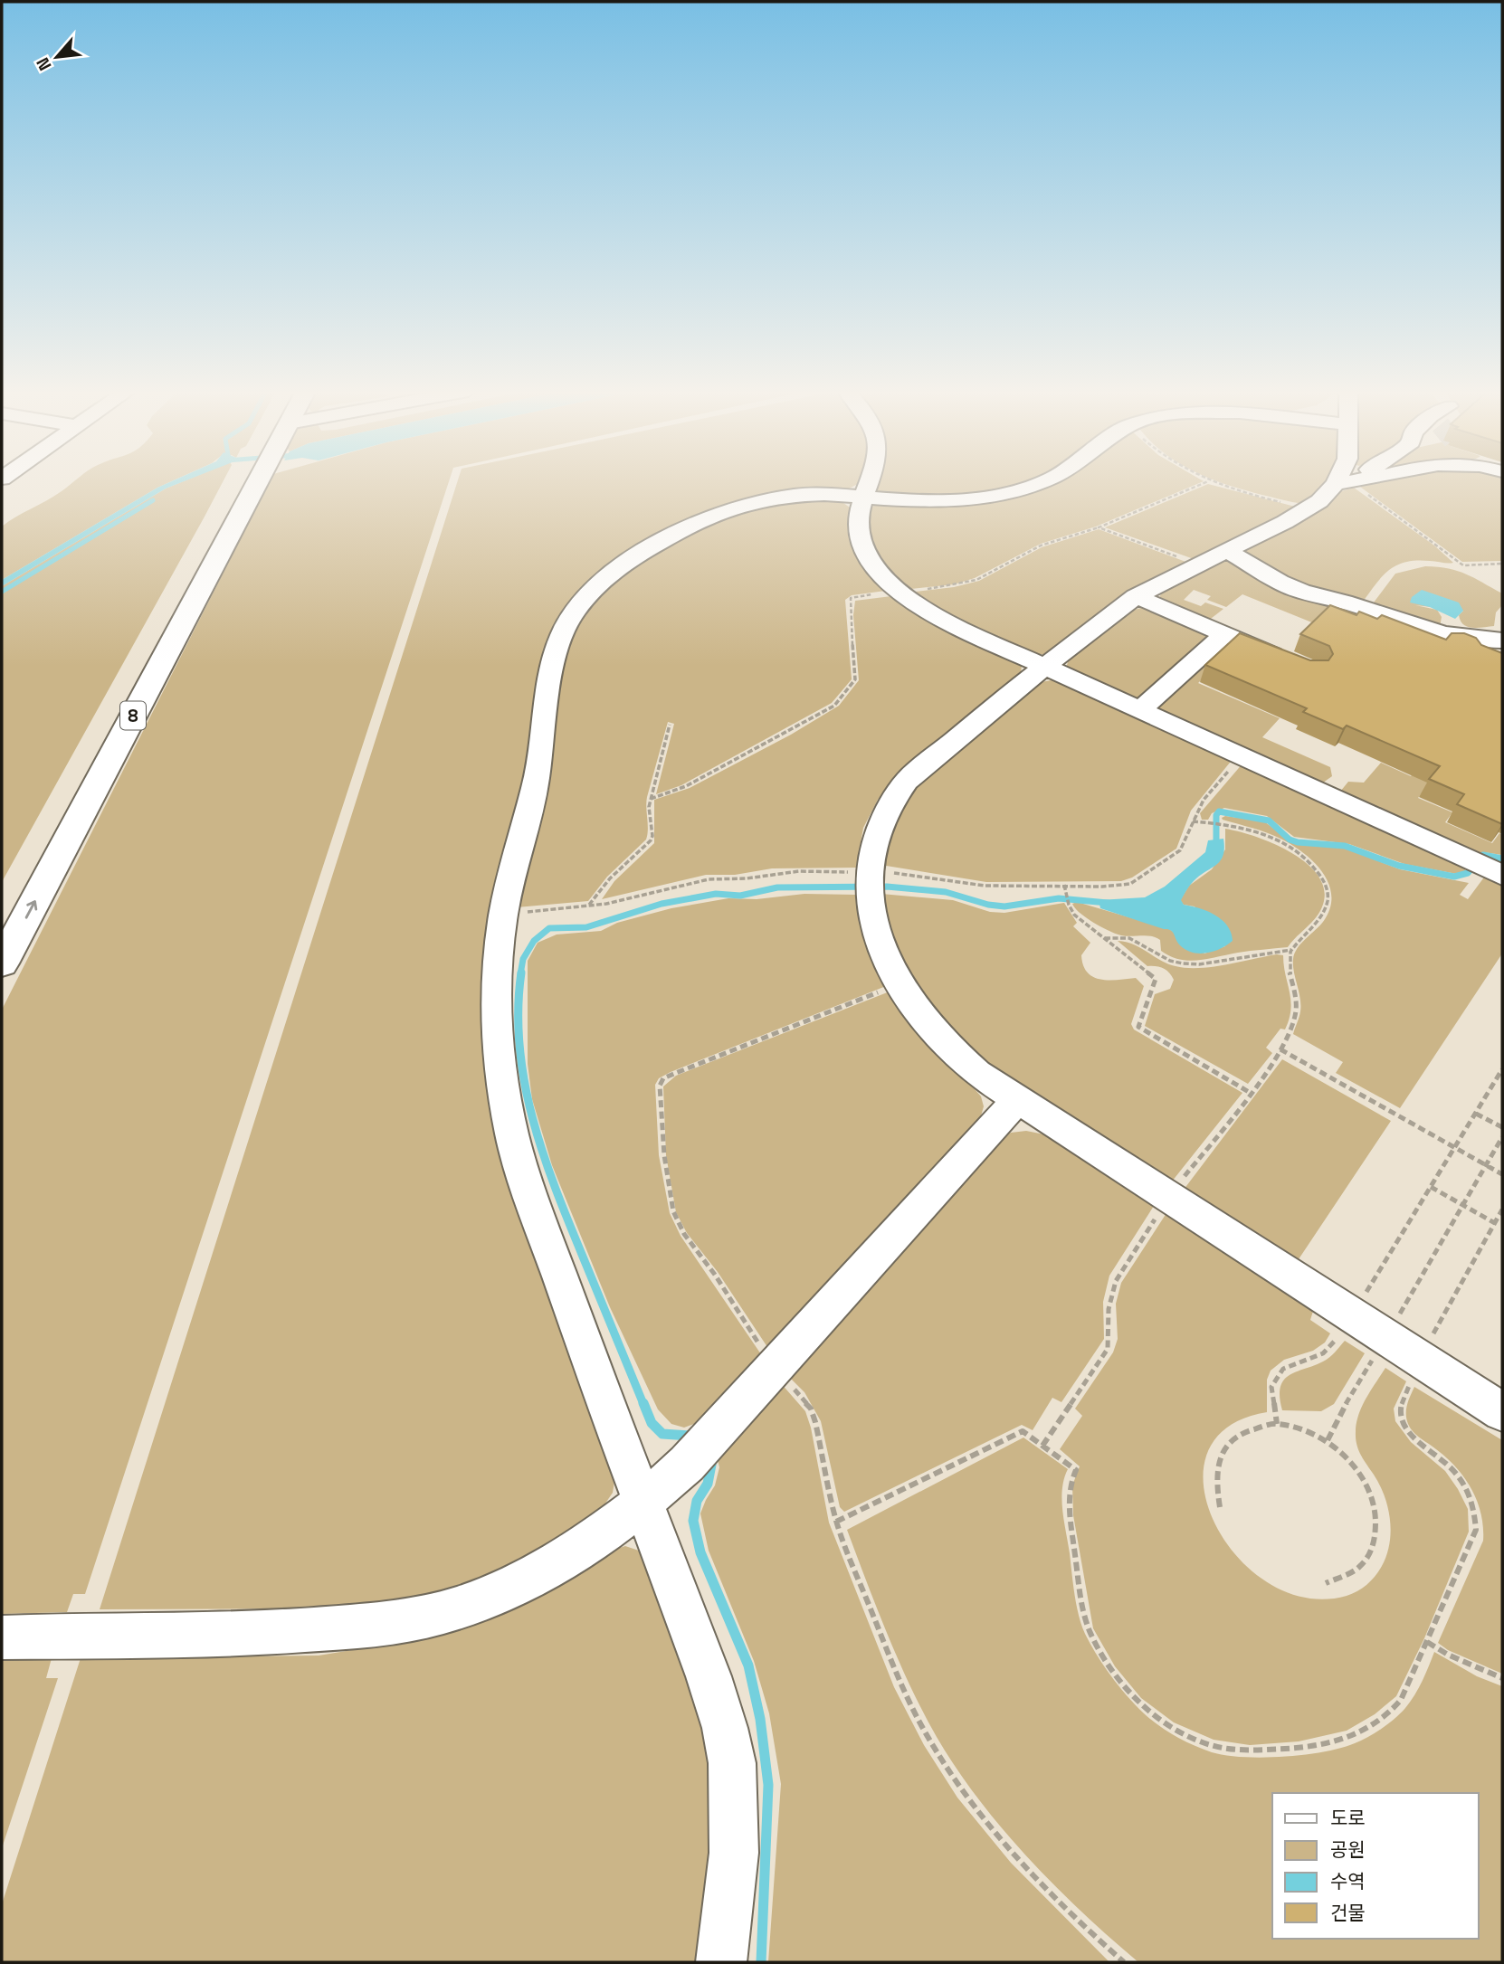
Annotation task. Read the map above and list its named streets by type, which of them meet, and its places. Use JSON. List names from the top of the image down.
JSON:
{
  "streets": {
    "highway": ["8"]
  },
  "legend": [
    "도로",
    "공원",
    "수역",
    "건물"
  ],
  "north": "bottom left"
}
